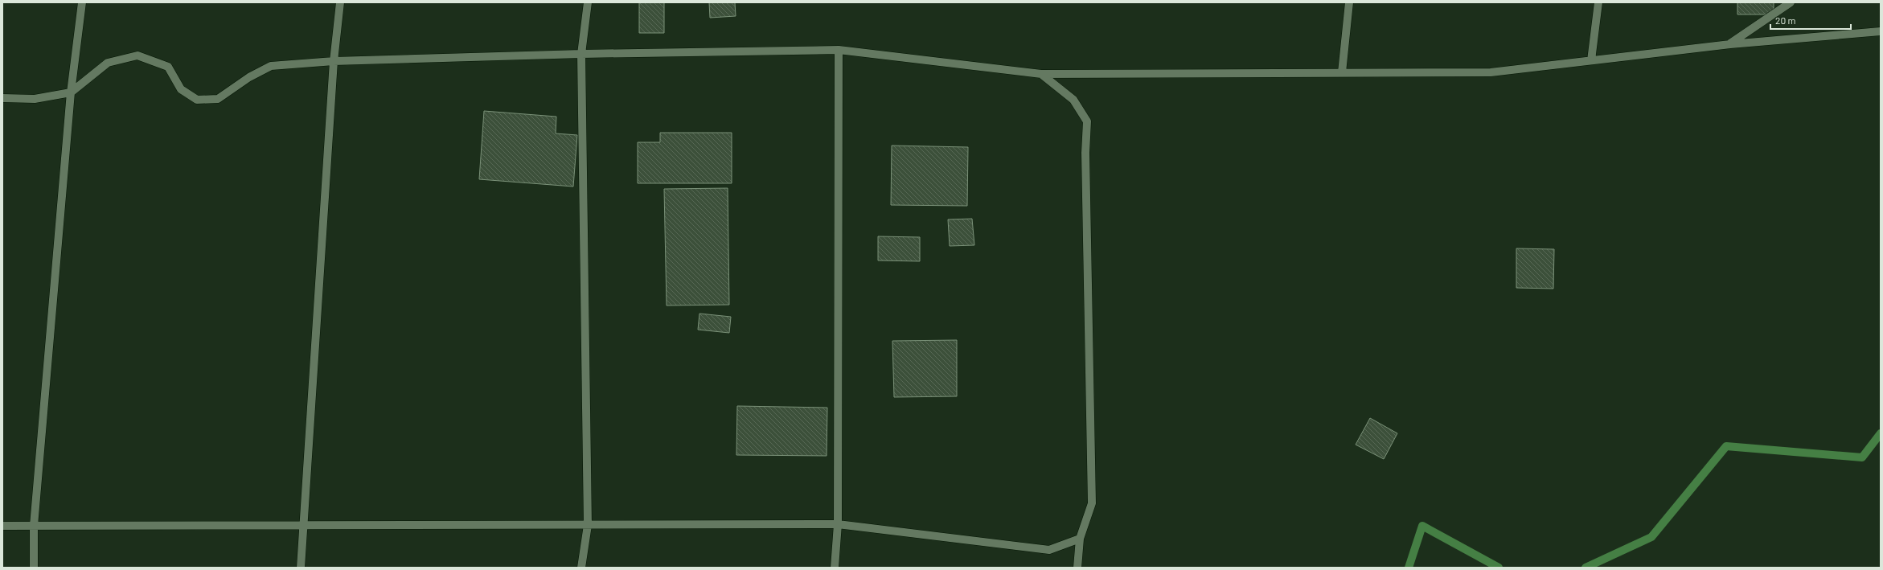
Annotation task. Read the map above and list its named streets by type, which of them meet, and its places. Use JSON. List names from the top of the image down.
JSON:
{
  "scale_bar": "20 m"
}
